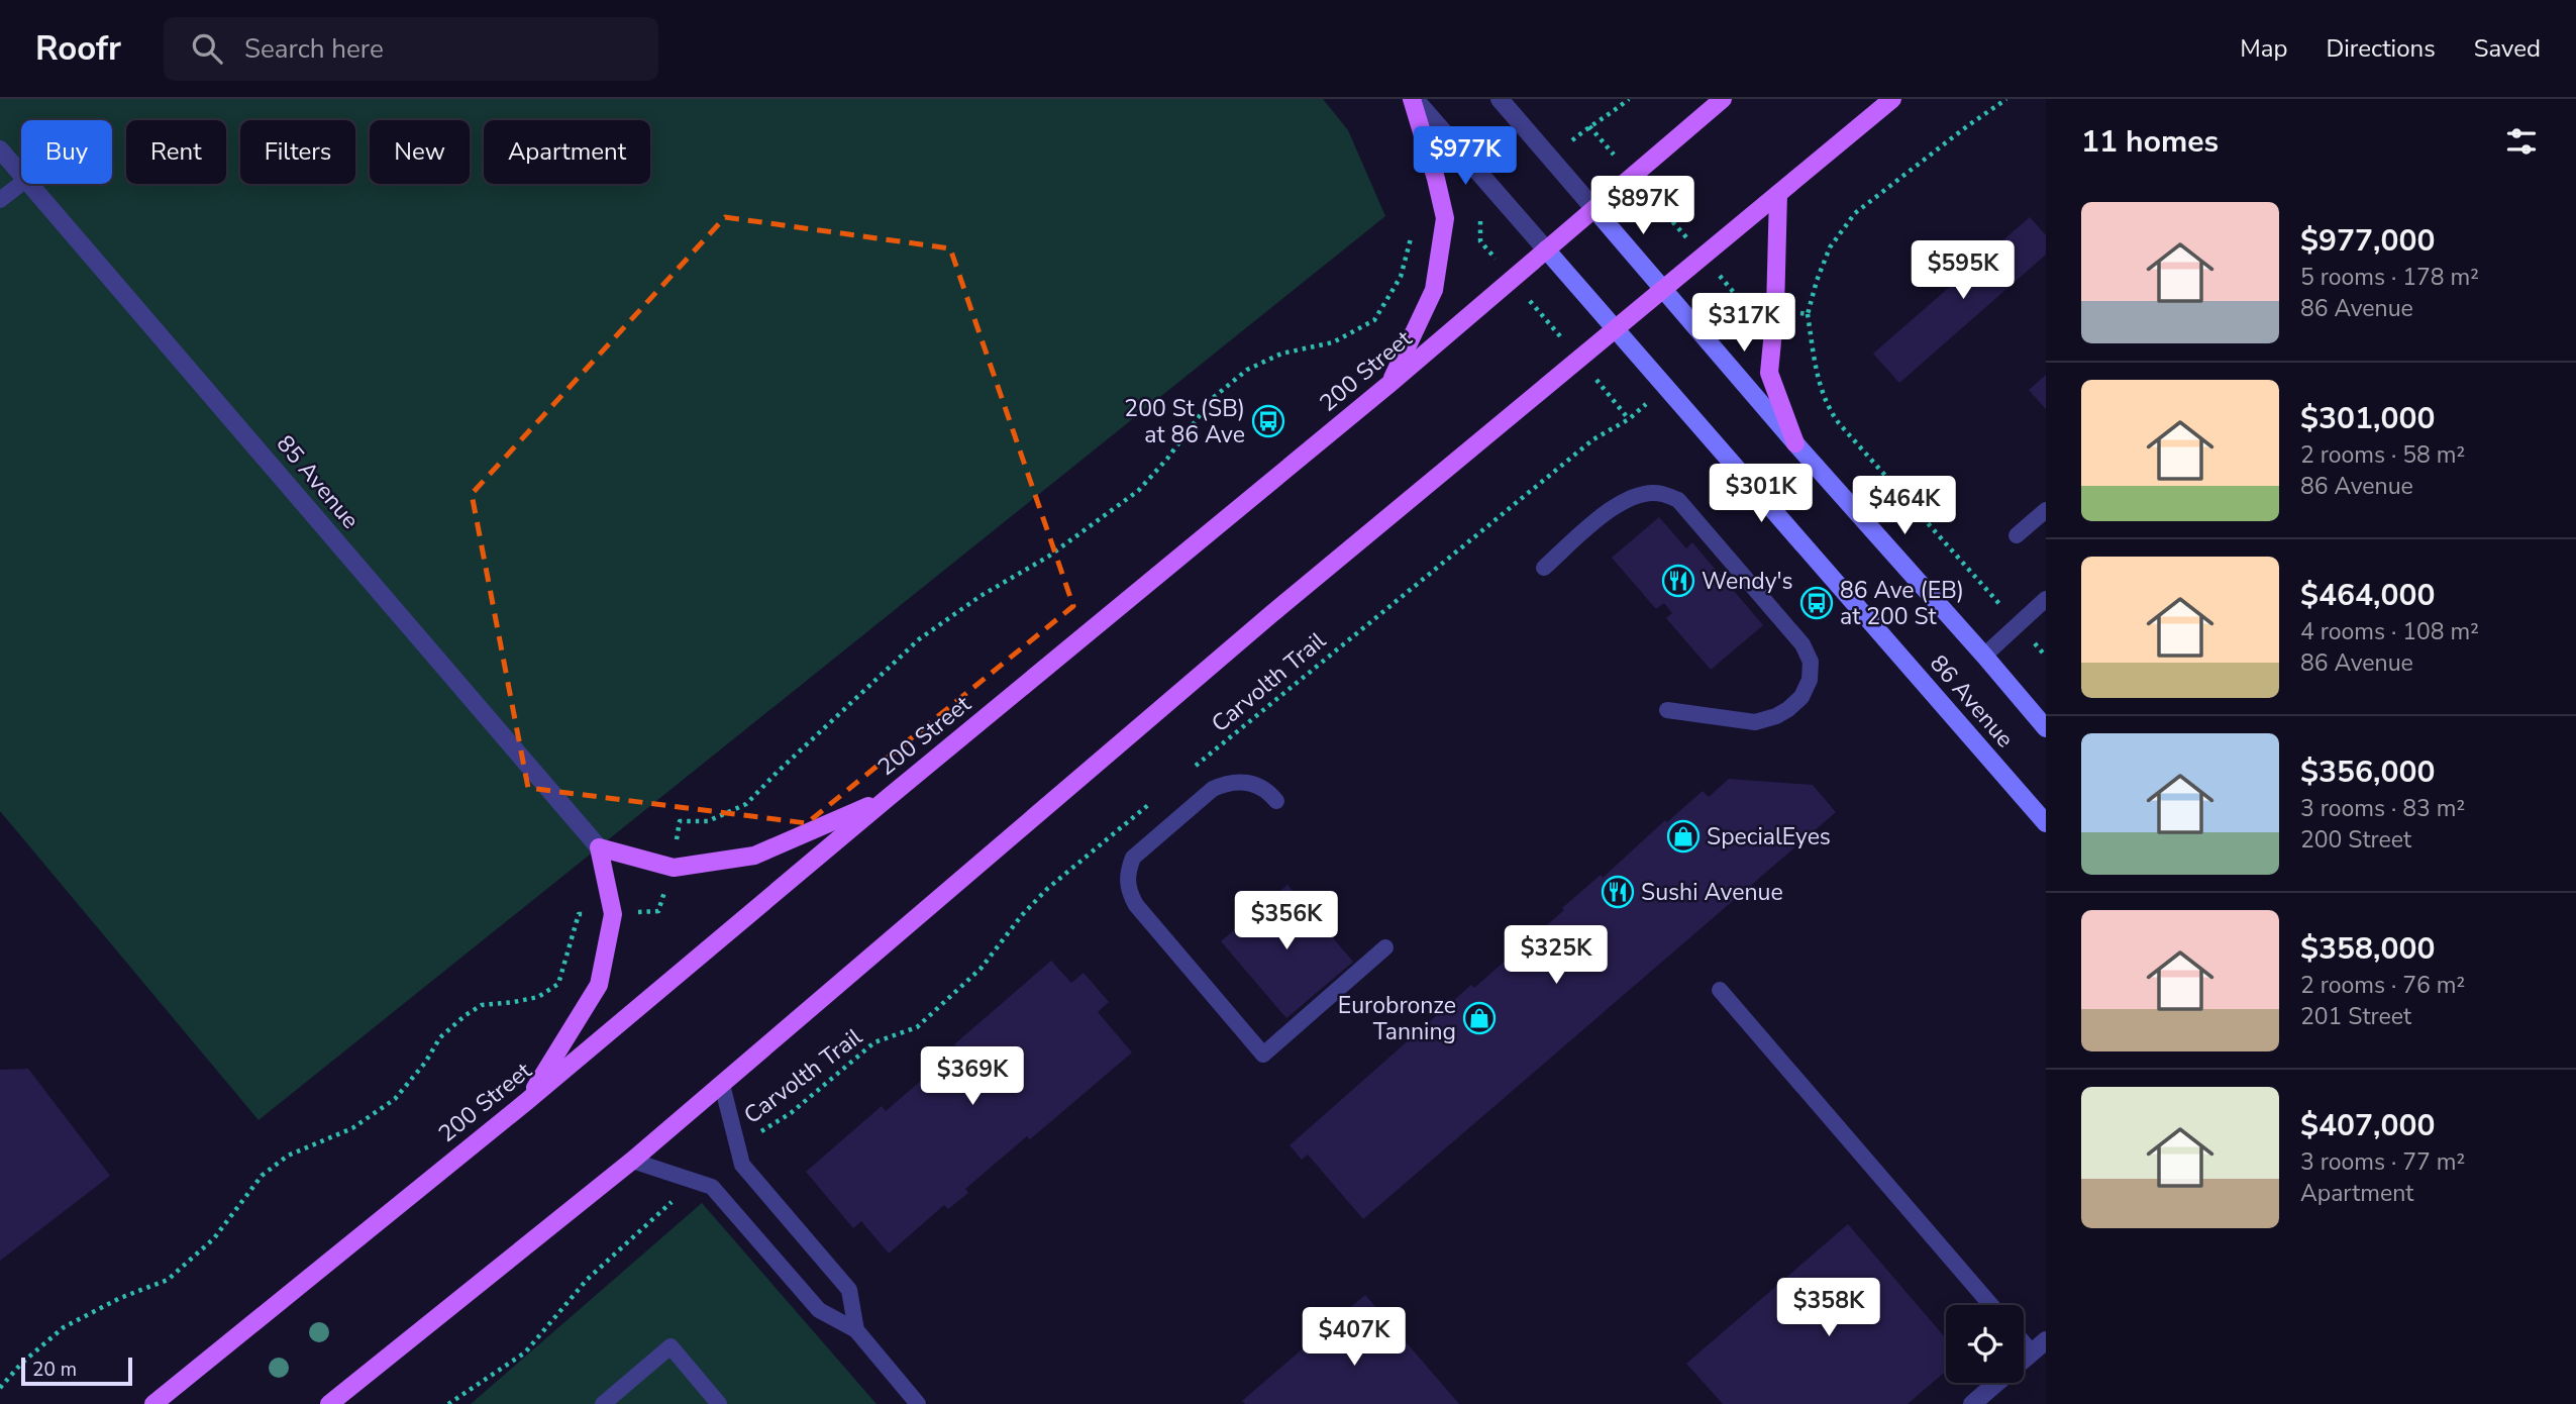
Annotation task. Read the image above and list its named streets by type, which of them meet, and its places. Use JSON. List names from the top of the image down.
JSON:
{
  "streets": {
    "main road": ["200 Street", "86 Avenue"],
    "street": ["85 Avenue"],
    "path": ["Carvolth Trail"]
  },
  "crossings": [
    ["200 Street", "86 Avenue"],
    ["Carvolth Trail", "86 Avenue"]
  ],
  "places": {
    "bus stop": ["200 St (SB) at 86 Ave", "86 Ave (EB) at 200 St"],
    "restaurant": ["Wendy's", "Sushi Avenue"],
    "shop": ["SpecialEyes", "Eurobronze Tanning"]
  },
  "scale_bar": "20 m",
  "page": {
    "header": "Roofr",
    "search": "Search here",
    "nav": ["Map", "Directions", "Saved"],
    "heading": "11 homes",
    "chip": [
      "Buy",
      "Rent",
      "Filters",
      "New",
      "Apartment"
    ],
    "price": [
      "$977K",
      "$897K",
      "$595K",
      "$317K",
      "$301K",
      "$464K",
      "$356K",
      "$325K",
      "$369K",
      "$358K",
      "$407K"
    ],
    "list": [
      {
        "name": "$977,000",
        "note": "5 rooms · 178 m² · 86 Avenue"
      },
      {
        "name": "$301,000",
        "note": "2 rooms · 58 m² · 86 Avenue"
      },
      {
        "name": "$464,000",
        "note": "4 rooms · 108 m² · 86 Avenue"
      },
      {
        "name": "$356,000",
        "note": "3 rooms · 83 m² · 200 Street"
      },
      {
        "name": "$358,000",
        "note": "2 rooms · 76 m² · 201 Street"
      },
      {
        "name": "$407,000",
        "note": "3 rooms · 77 m² · Apartment"
      }
    ],
    "scale": "20 m"
  }
}
